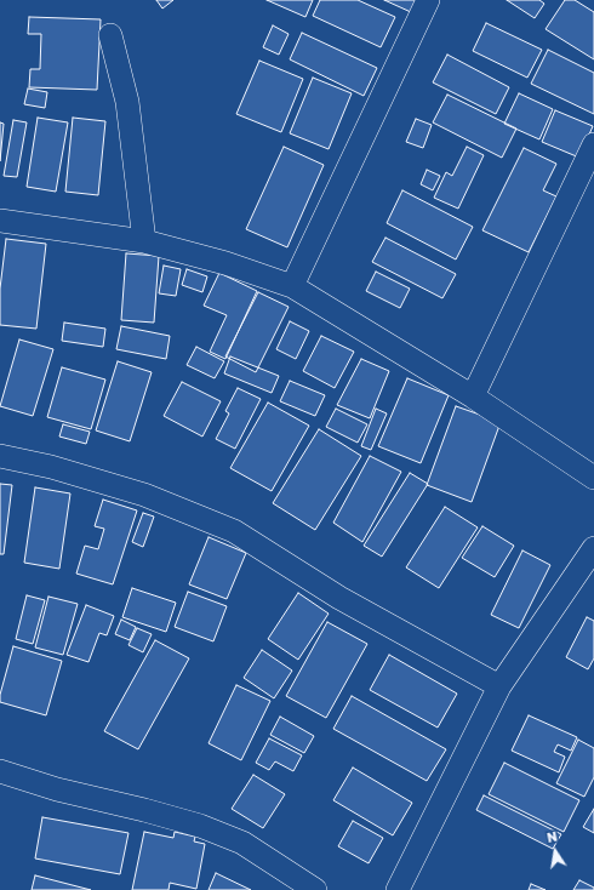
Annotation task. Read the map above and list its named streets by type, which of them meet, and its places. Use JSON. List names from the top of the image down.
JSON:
{
  "north": "top"
}
